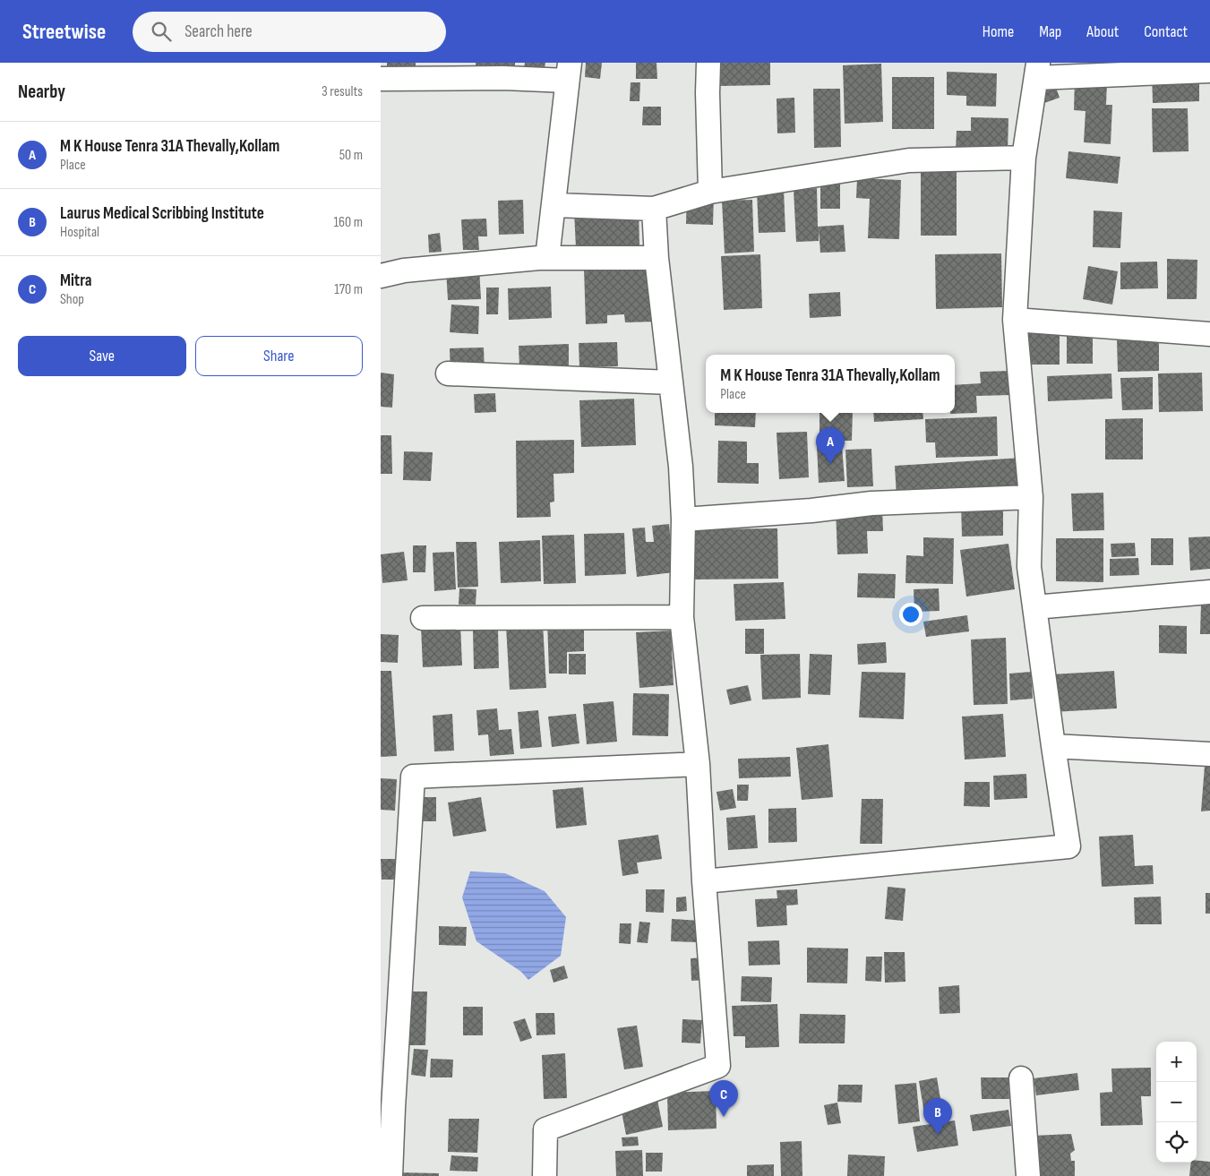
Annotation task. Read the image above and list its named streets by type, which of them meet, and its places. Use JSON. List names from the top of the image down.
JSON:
{
  "page": {
    "header": "Streetwise",
    "search": "Search here",
    "nav": [
      "Home",
      "Map",
      "About",
      "Contact"
    ],
    "heading": ["Nearby", "3 results"],
    "list": [
      {
        "mark": "A",
        "name": "M K House Tenra 31A Thevally,Kollam",
        "note": "Place",
        "value": "50 m"
      },
      {
        "mark": "B",
        "name": "Laurus Medical Scribbing Institute",
        "note": "Hospital",
        "value": "160 m"
      },
      {
        "mark": "C",
        "name": "Mitra",
        "note": "Shop",
        "value": "170 m"
      }
    ],
    "buttons": ["Save", "Share"],
    "popup": ["M K House Tenra 31A Thevally,Kollam", "Place"],
    "pins": ["A", "C", "B"],
    "map_buttons": ["+", "−"]
  }
}
